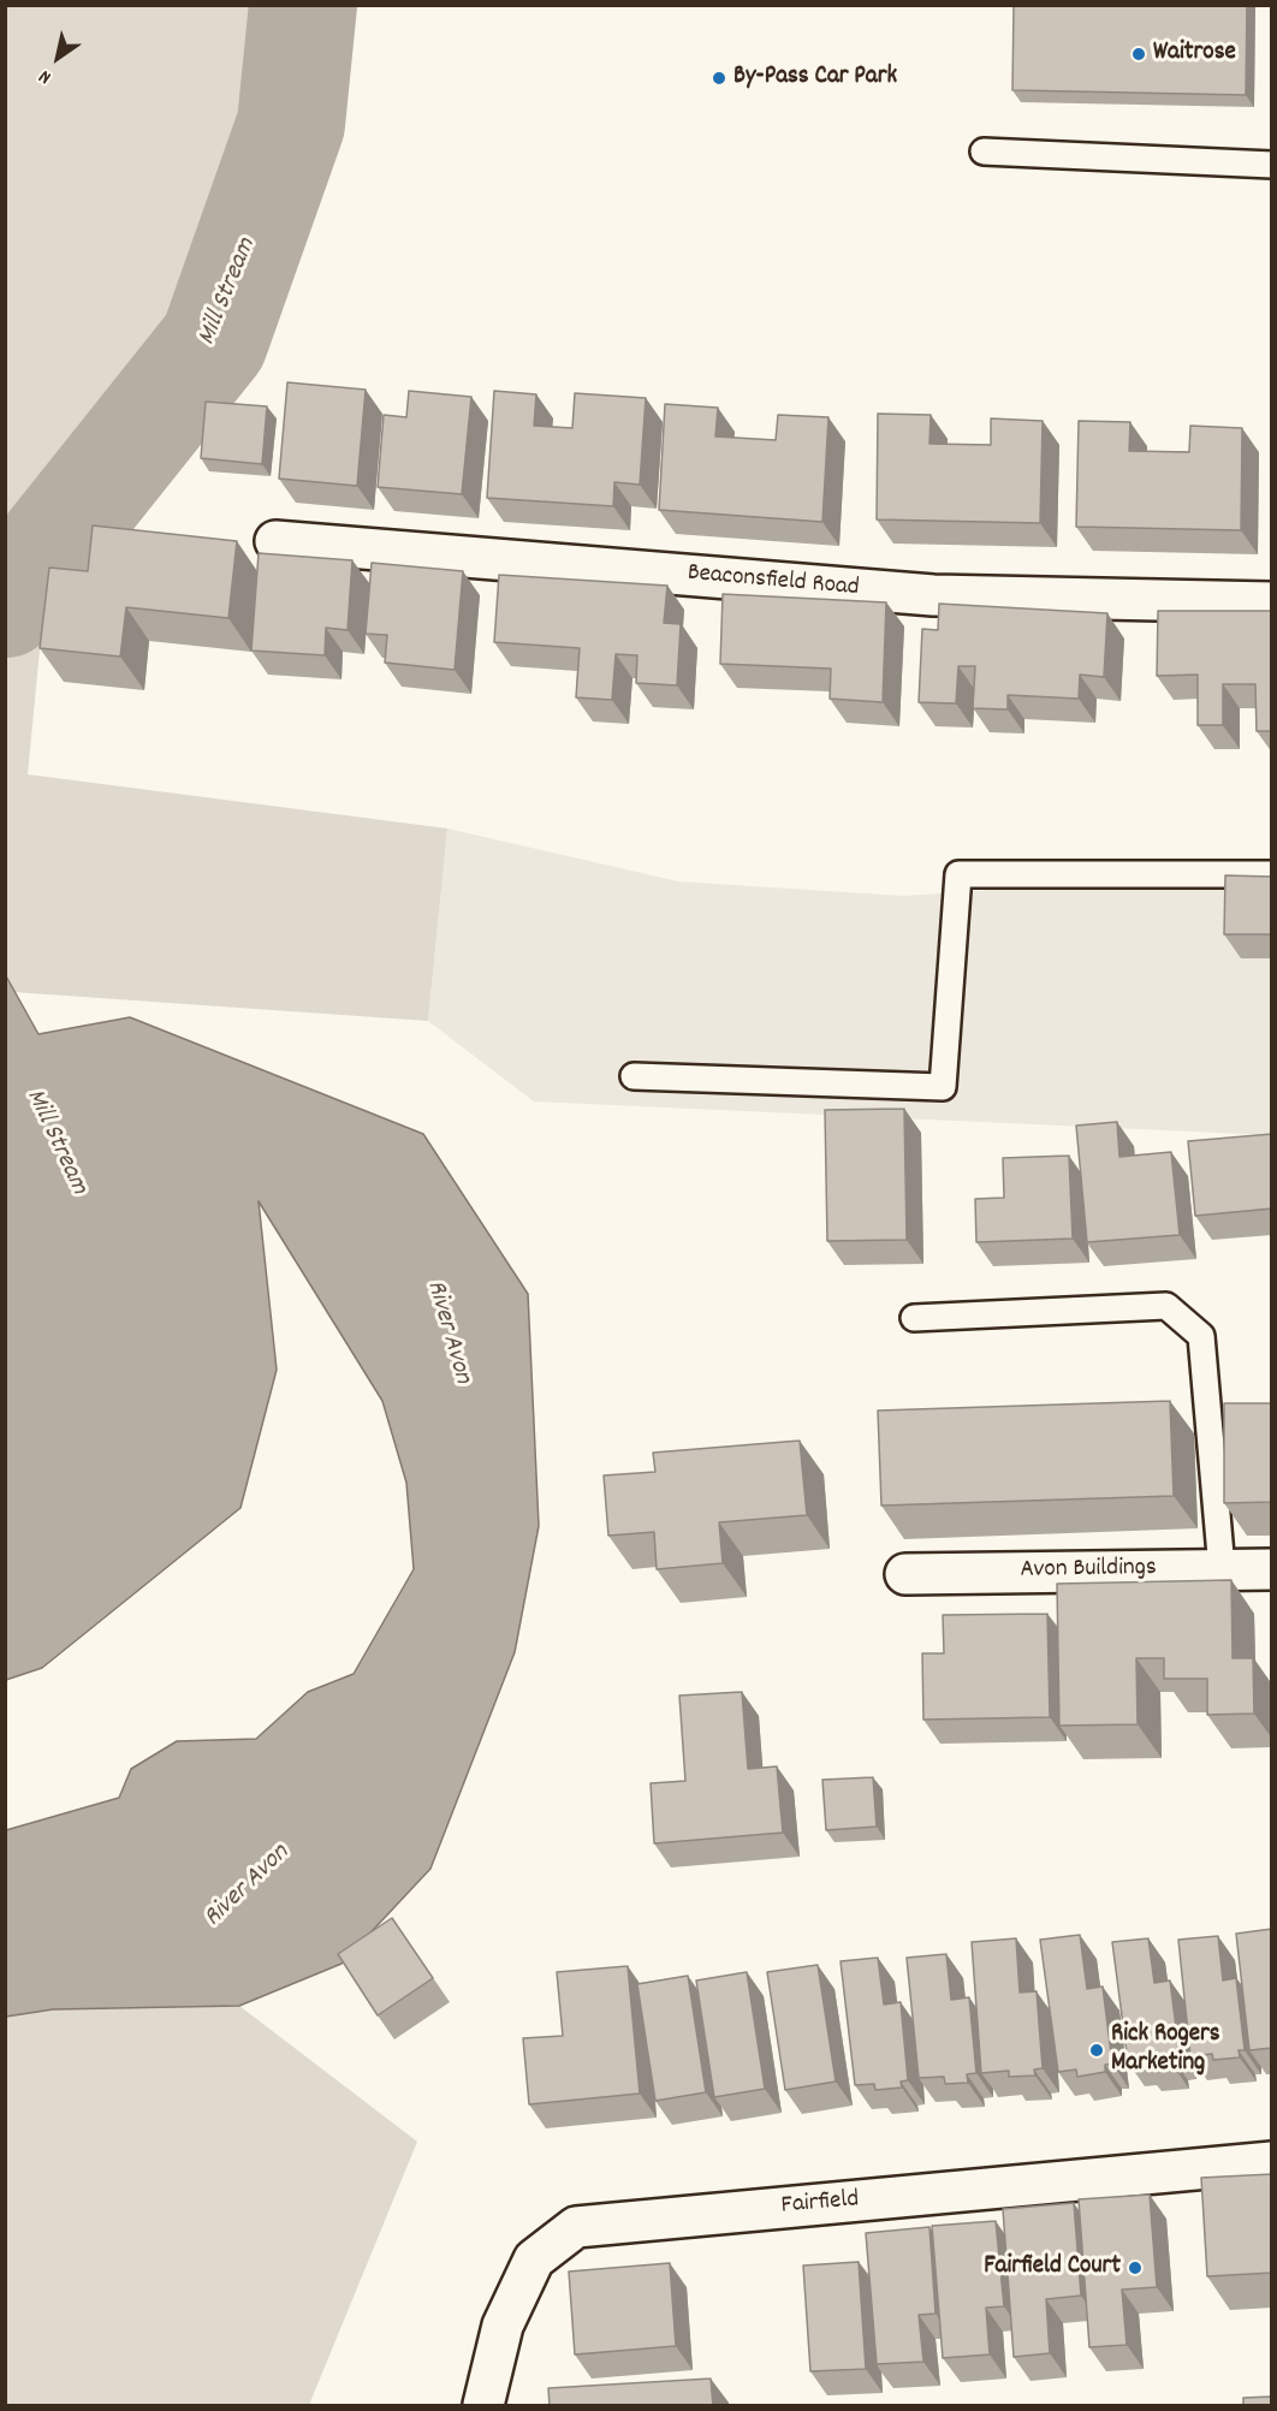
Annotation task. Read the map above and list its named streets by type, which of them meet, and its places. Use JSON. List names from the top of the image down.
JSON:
{
  "streets": {
    "street": ["Beaconsfield Road", "Avon Buildings", "Fairfield"]
  },
  "water": ["Mill Stream", "River Avon"],
  "places": [
    "Waitrose",
    "By-Pass Car Park",
    "Rick Rogers Marketing",
    "Fairfield Court"
  ],
  "north": "bottom left"
}
